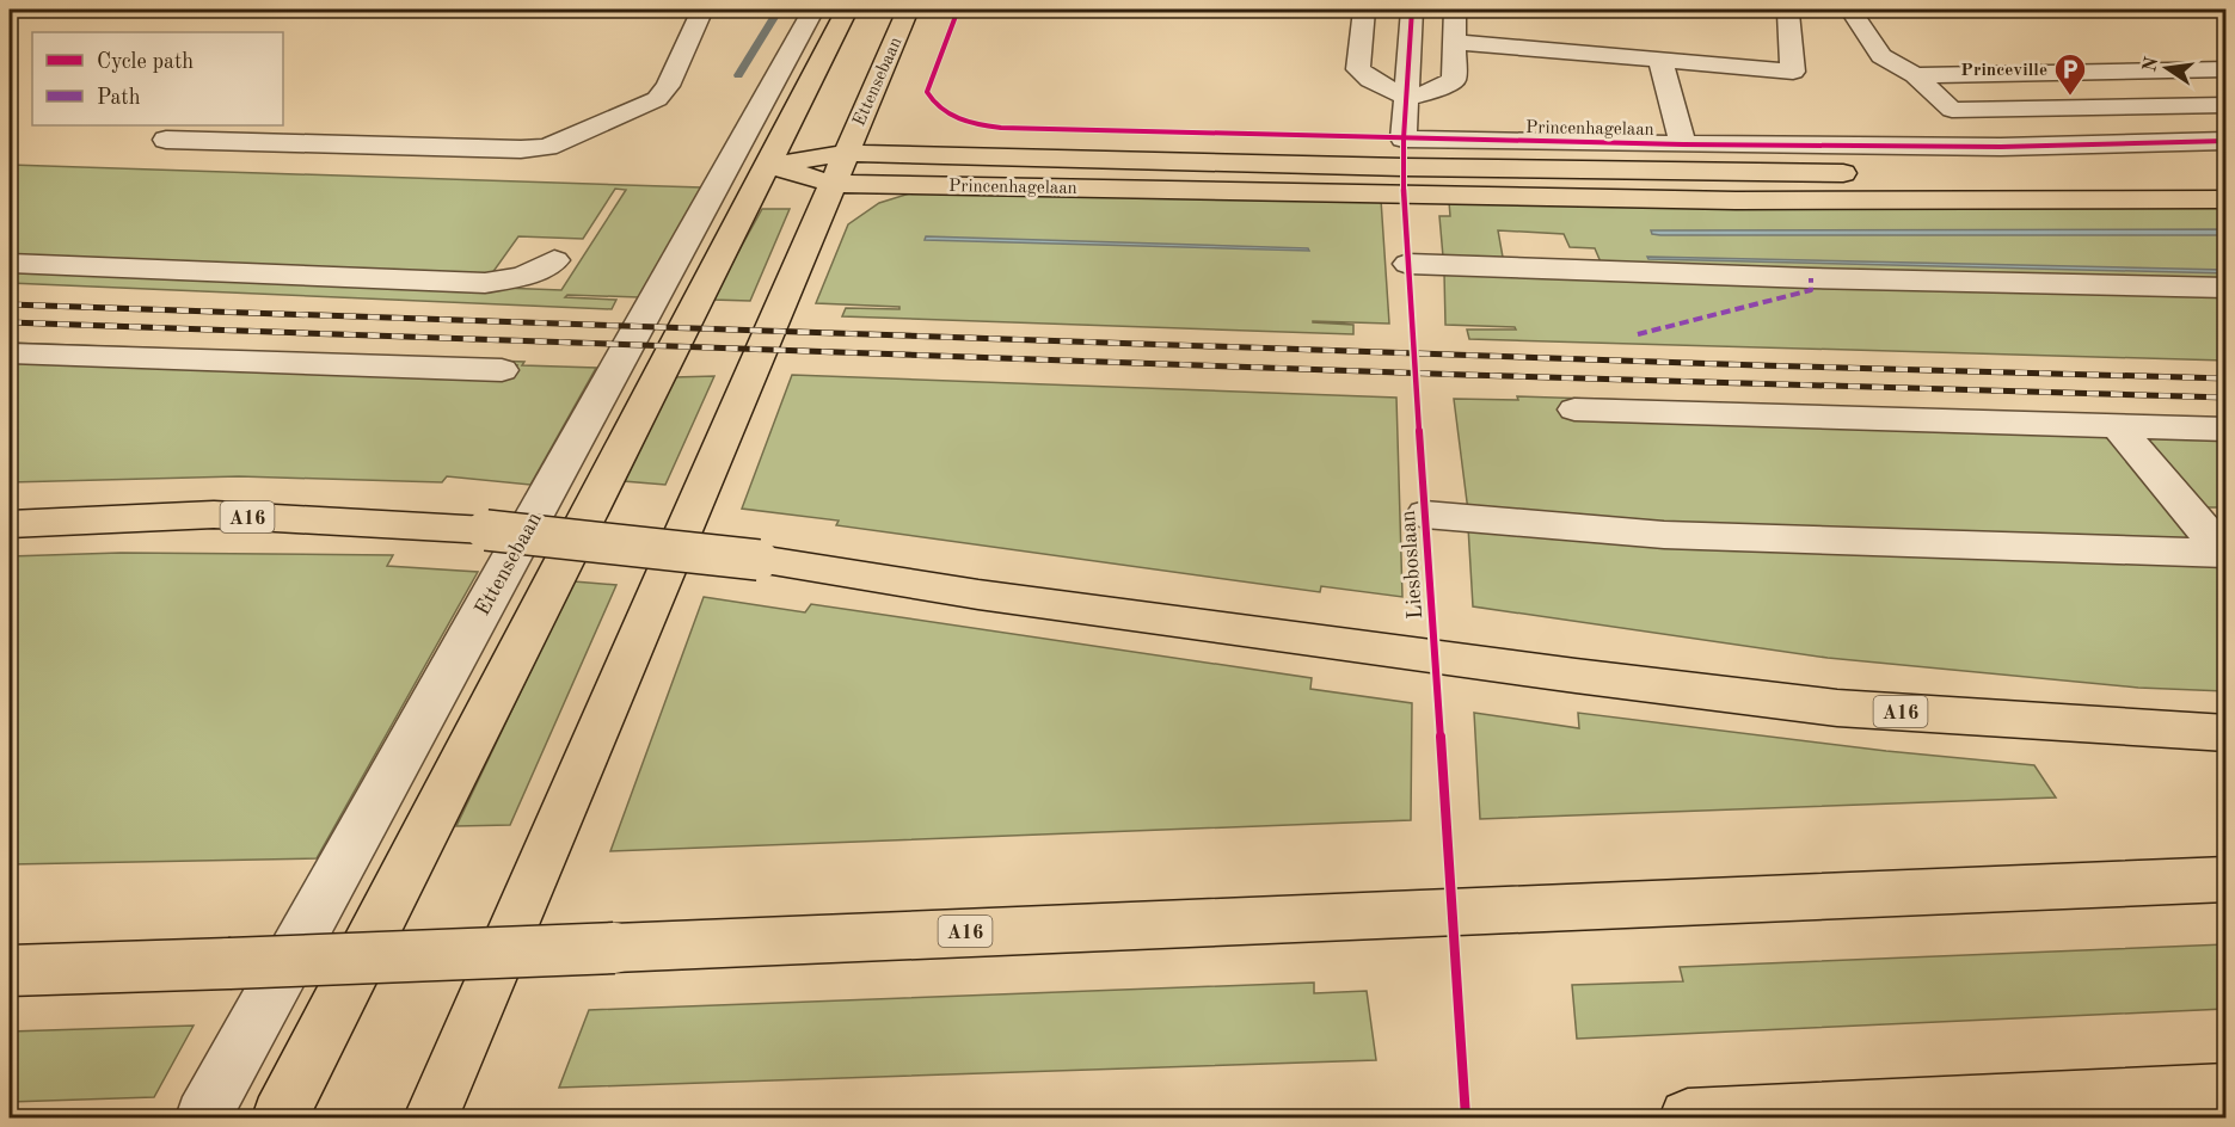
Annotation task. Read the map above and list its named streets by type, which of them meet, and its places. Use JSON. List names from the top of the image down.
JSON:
{
  "streets": {
    "main road": ["Ettensebaan", "Princenhagelaan", "A16"],
    "cycle path": ["Liesboslaan"]
  },
  "crossings": [
    ["Ettensebaan", "Princenhagelaan"]
  ],
  "places": {
    "parking": ["Princeville"]
  },
  "legend": ["Cycle path", "Path"],
  "north": "left"
}
